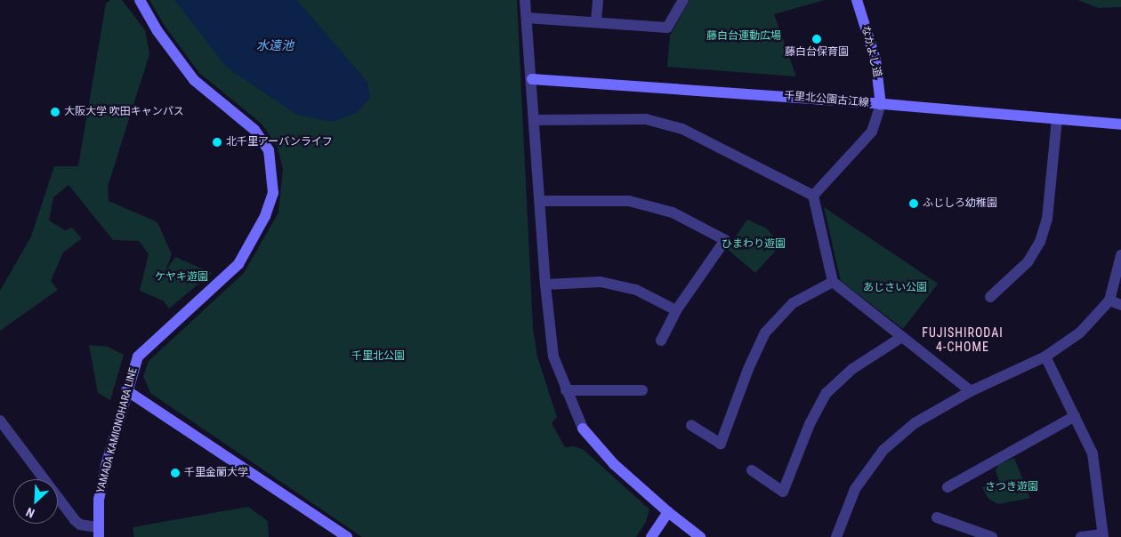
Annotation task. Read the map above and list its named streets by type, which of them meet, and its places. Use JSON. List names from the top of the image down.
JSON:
{
  "streets": {
    "street": ["なかよし道", "千里北公園古江線", "YAMADA KAMIONOHARA LINE"]
  },
  "crossings": [
    ["なかよし道", "千里北公園古江線"]
  ],
  "districts": ["FUJISHIRODAI 4-CHOME"],
  "water": ["水遠池"],
  "parks": [
    "藤白台運動広場",
    "ひまわり遊園",
    "ケヤキ遊園",
    "あじさい公園",
    "千里北公園",
    "さつき遊園"
  ],
  "places": [
    "藤白台保育園",
    "大阪大学 吹田キャンパス",
    "北千里アーバンライフ",
    "ふじしろ幼稚園",
    "千里金蘭大学"
  ],
  "north": "bottom left"
}
